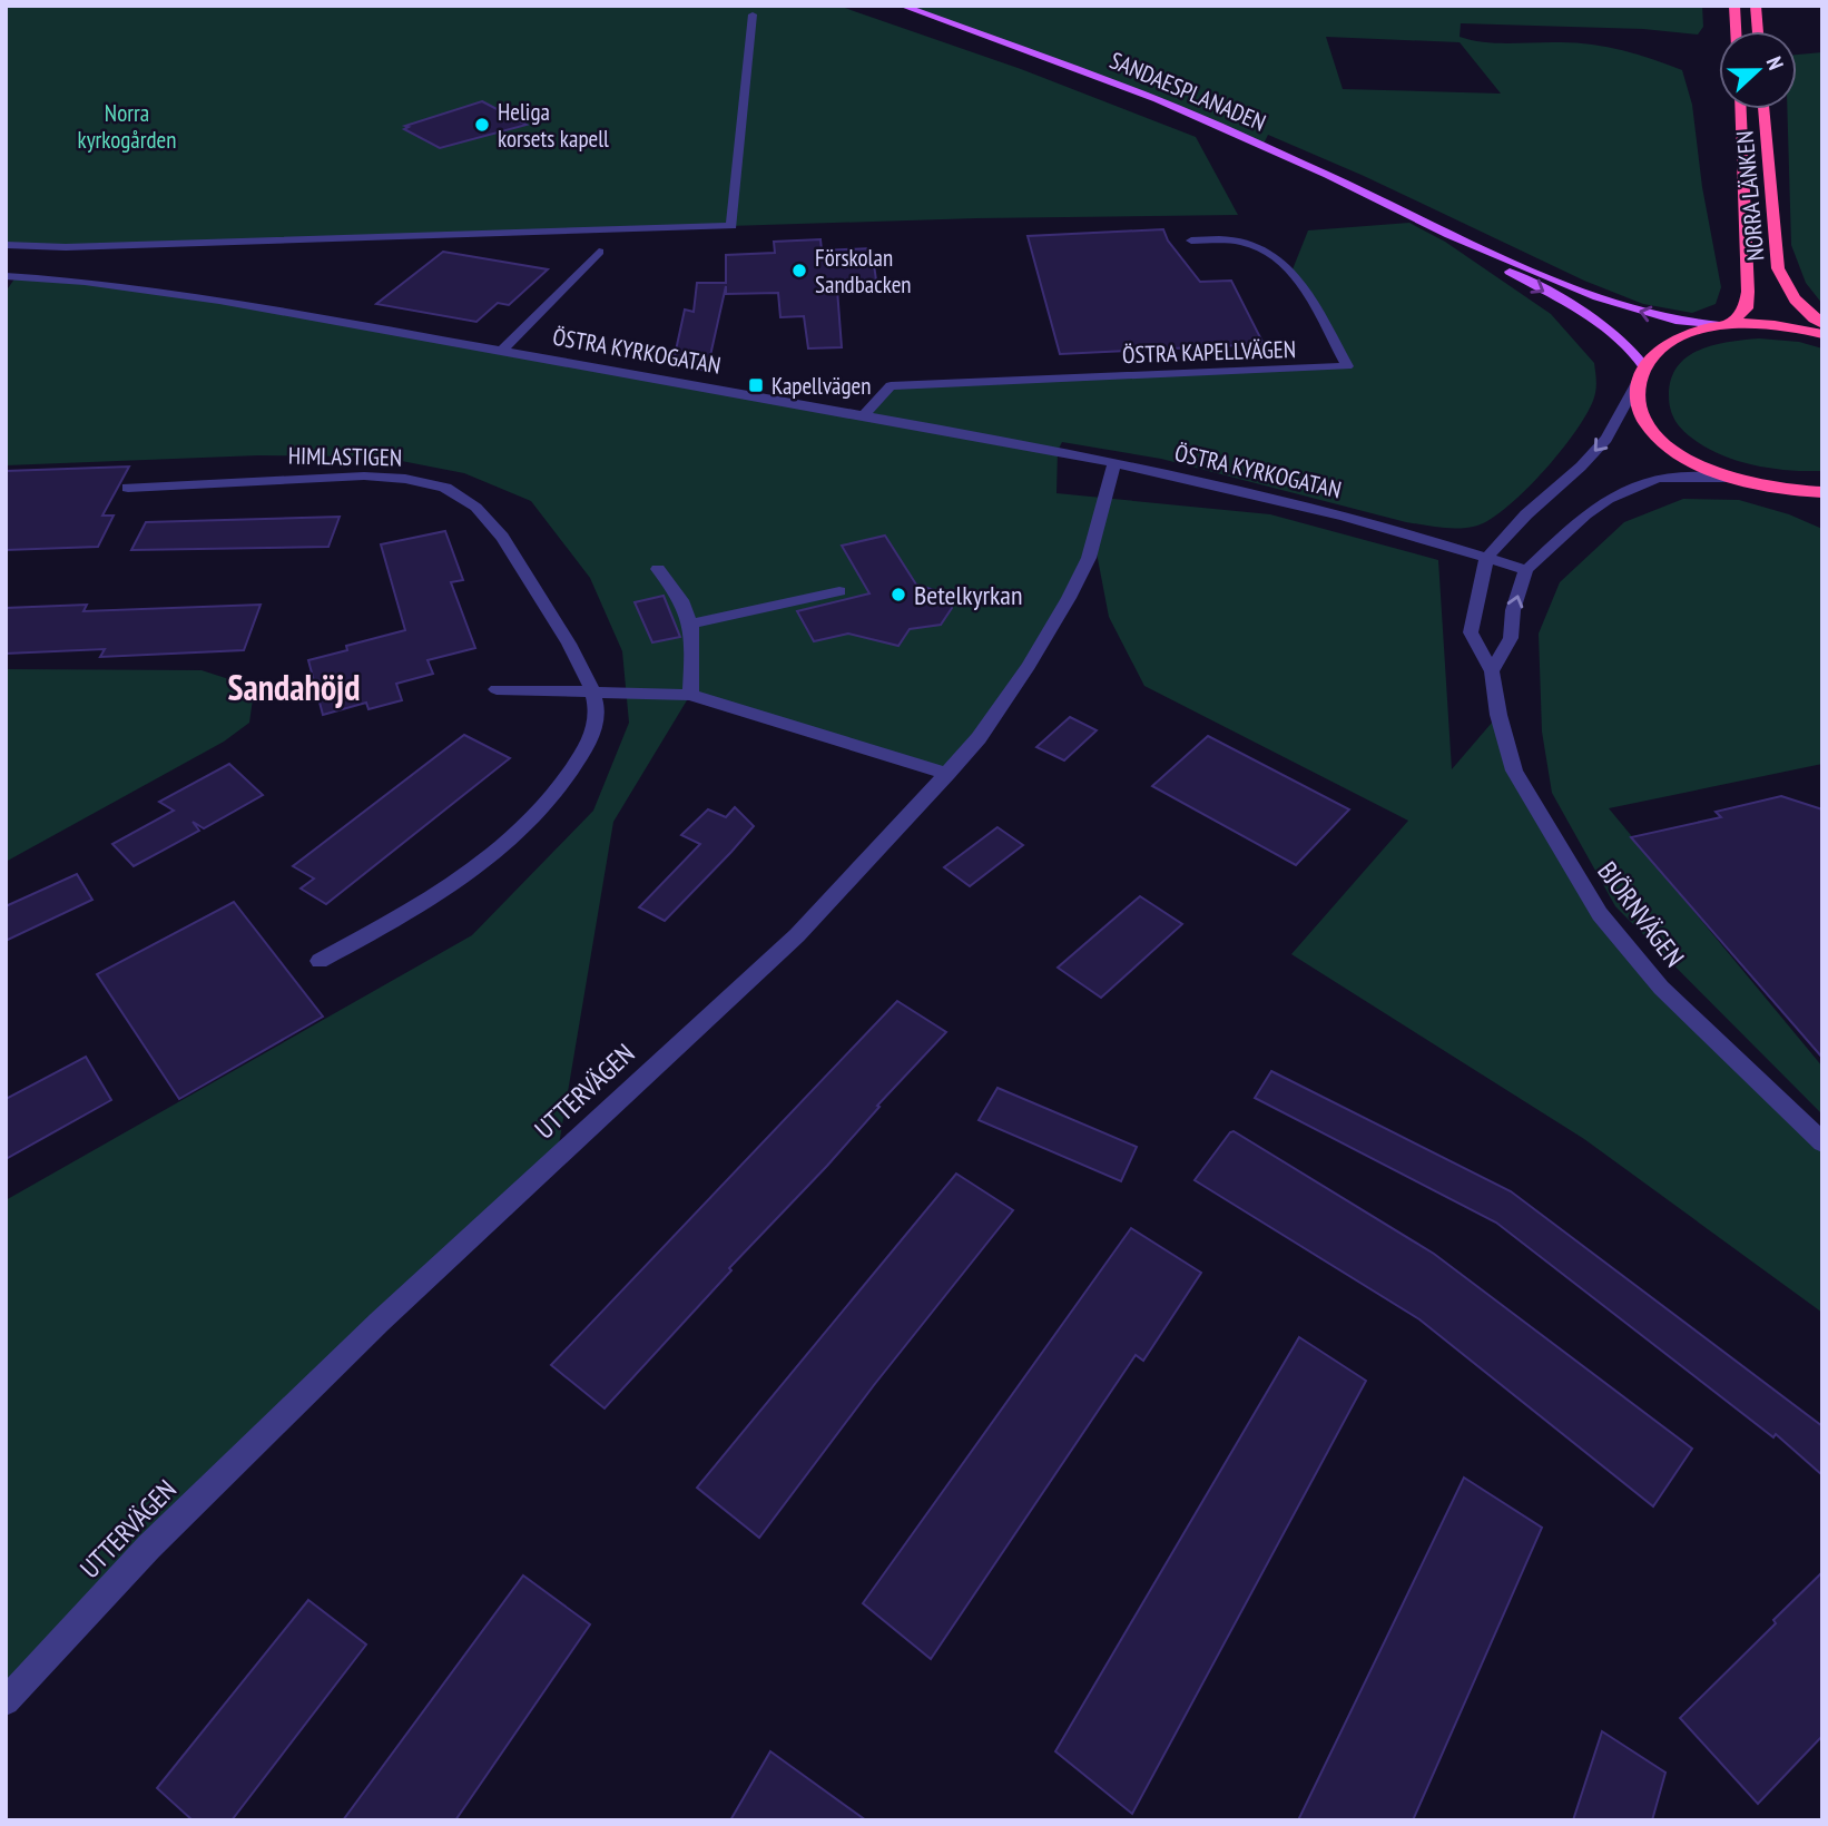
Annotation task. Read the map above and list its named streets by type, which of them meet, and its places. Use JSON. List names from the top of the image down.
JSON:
{
  "streets": {
    "highway": ["NORRA LÄNKEN"],
    "main road": ["SANDAESPLANADEN"],
    "street": [
      "ÖSTRA KYRKOGATAN",
      "ÖSTRA KAPELLVÄGEN",
      "HIMLASTIGEN",
      "BJÖRNVÄGEN",
      "UTTERVÄGEN"
    ]
  },
  "crossings": [
    ["SANDAESPLANADEN", "NORRA LÄNKEN"],
    ["ÖSTRA KYRKOGATAN", "ÖSTRA KAPELLVÄGEN"],
    ["ÖSTRA KYRKOGATAN", "BJÖRNVÄGEN"],
    ["ÖSTRA KYRKOGATAN", "UTTERVÄGEN"]
  ],
  "districts": ["Sandahöjd"],
  "parks": ["Norra kyrkogården"],
  "places": {
    "other": ["Heliga korsets kapell", "Förskolan Sandbacken", "Betelkyrkan"],
    "transit": ["Kapellvägen"]
  },
  "north": "right"
}
